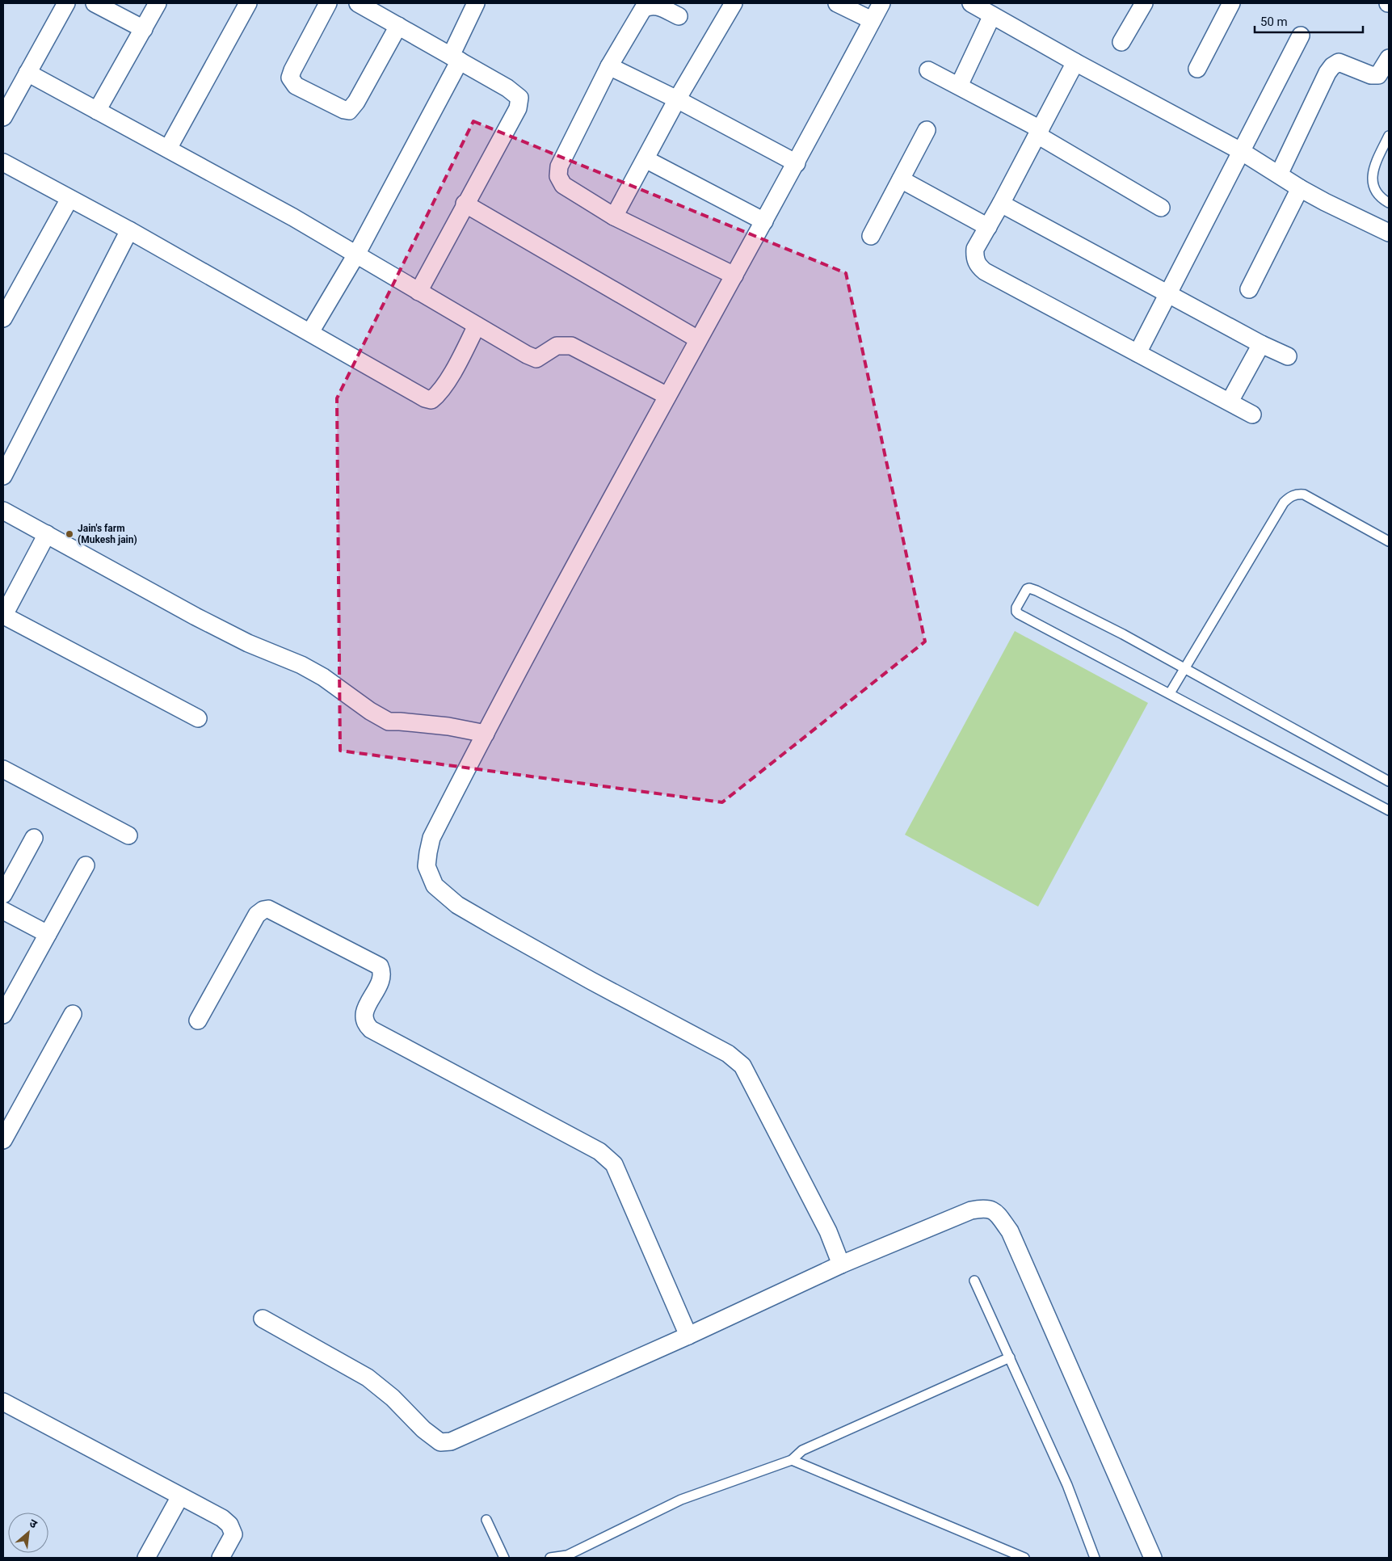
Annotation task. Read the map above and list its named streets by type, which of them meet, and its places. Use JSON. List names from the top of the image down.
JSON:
{
  "places": ["Jain's farm (Mukesh jain)"],
  "scale_bar": "50 m",
  "north": "top right"
}
